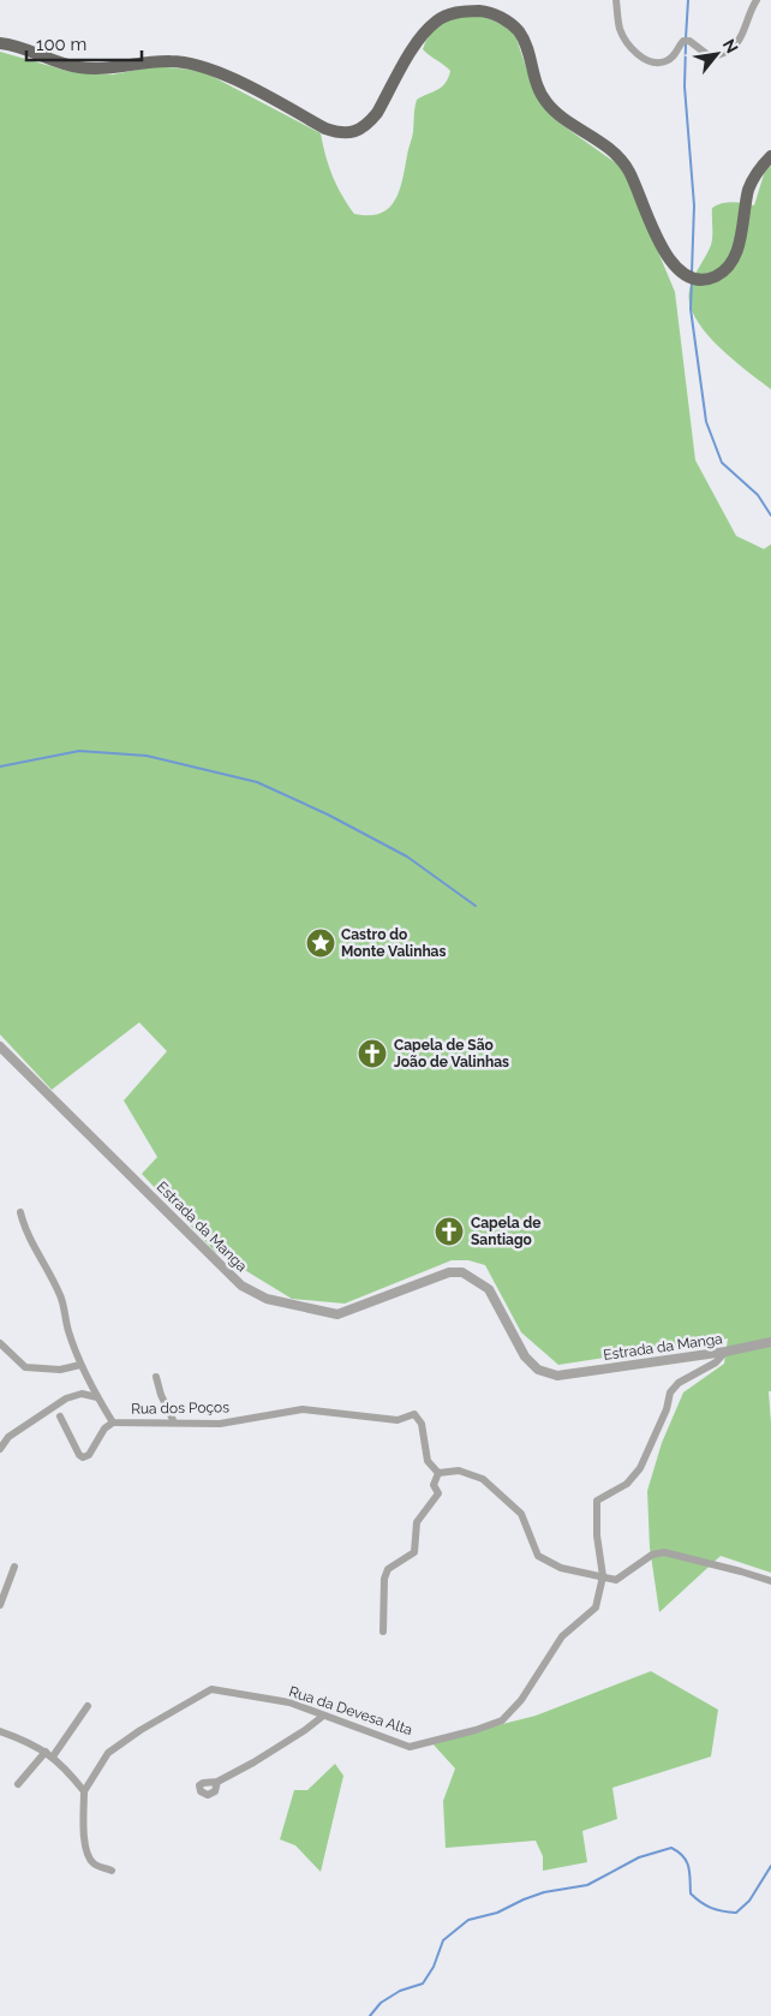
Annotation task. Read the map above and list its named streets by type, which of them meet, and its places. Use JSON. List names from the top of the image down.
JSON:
{
  "streets": {
    "street": ["Estrada da Manga", "Rua dos Poços", "Rua da Devesa Alta"]
  },
  "crossings": [
    ["Estrada da Manga", "Rua da Devesa Alta"]
  ],
  "places": {
    "place": ["Castro do Monte Valinhas"],
    "church": ["Capela de São João de Valinhas", "Capela de Santiago"]
  },
  "scale_bar": "100 m",
  "north": "top right"
}
